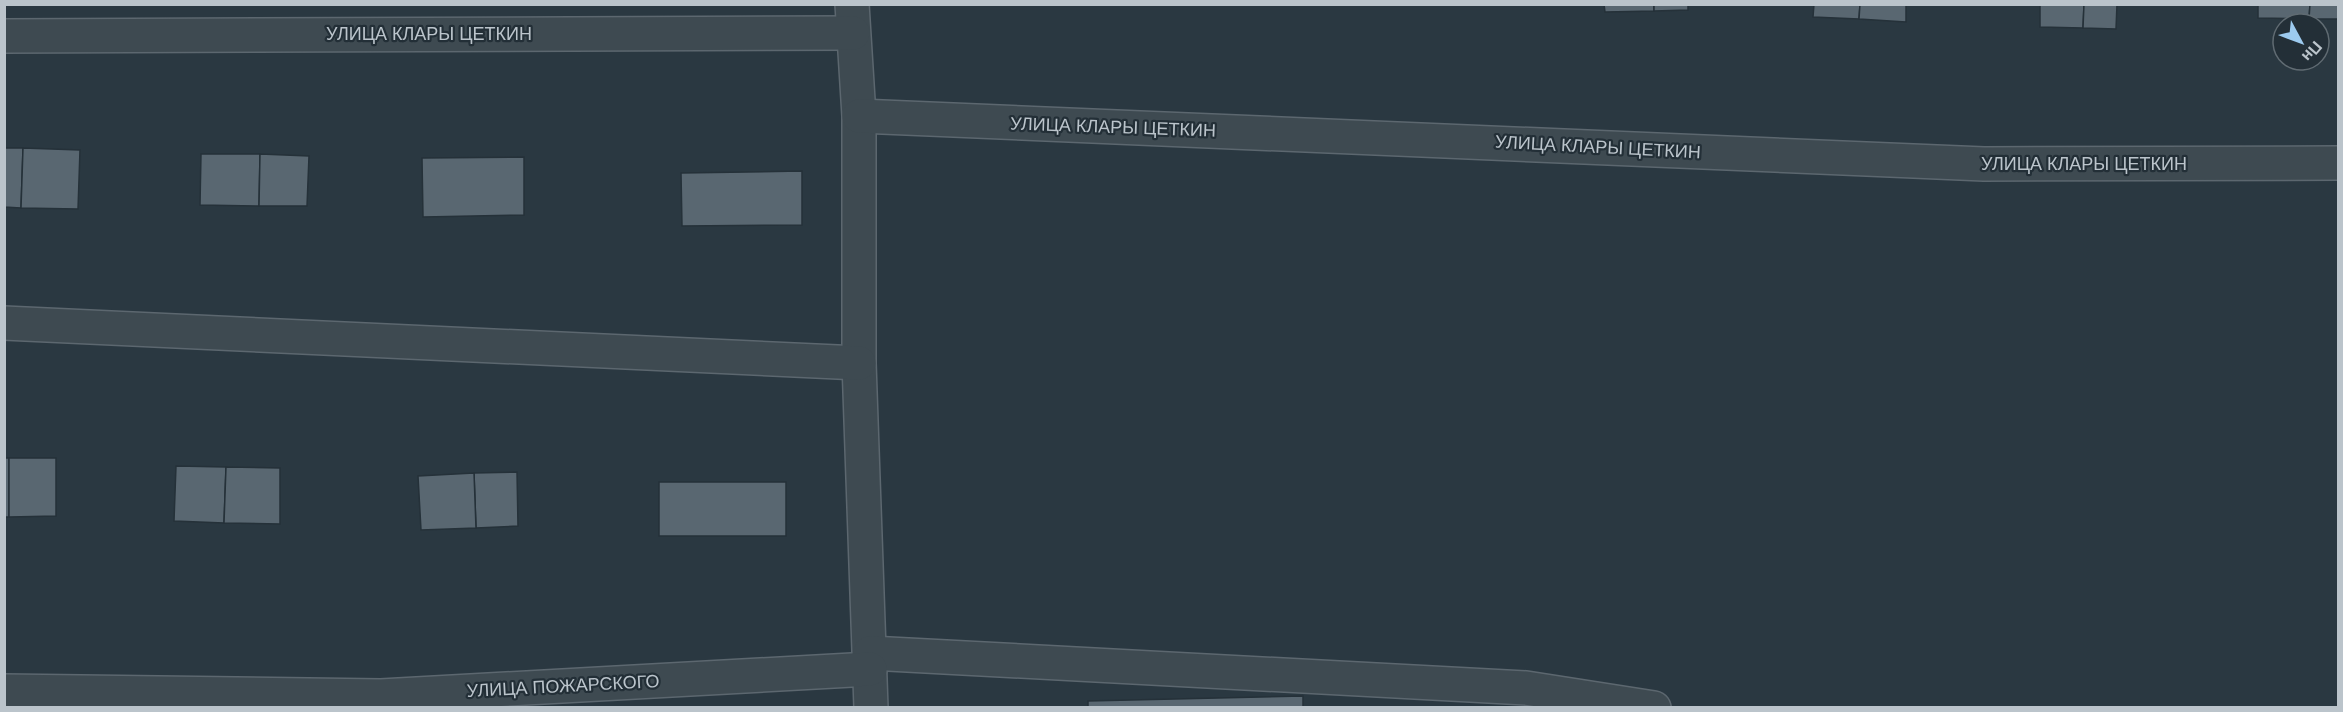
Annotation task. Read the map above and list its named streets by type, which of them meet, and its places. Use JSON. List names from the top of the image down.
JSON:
{
  "streets": {
    "street": ["УЛИЦА КЛАРЫ ЦЕТКИН", "УЛИЦА ПОЖАРСКОГО"]
  },
  "north": "bottom right"
}
